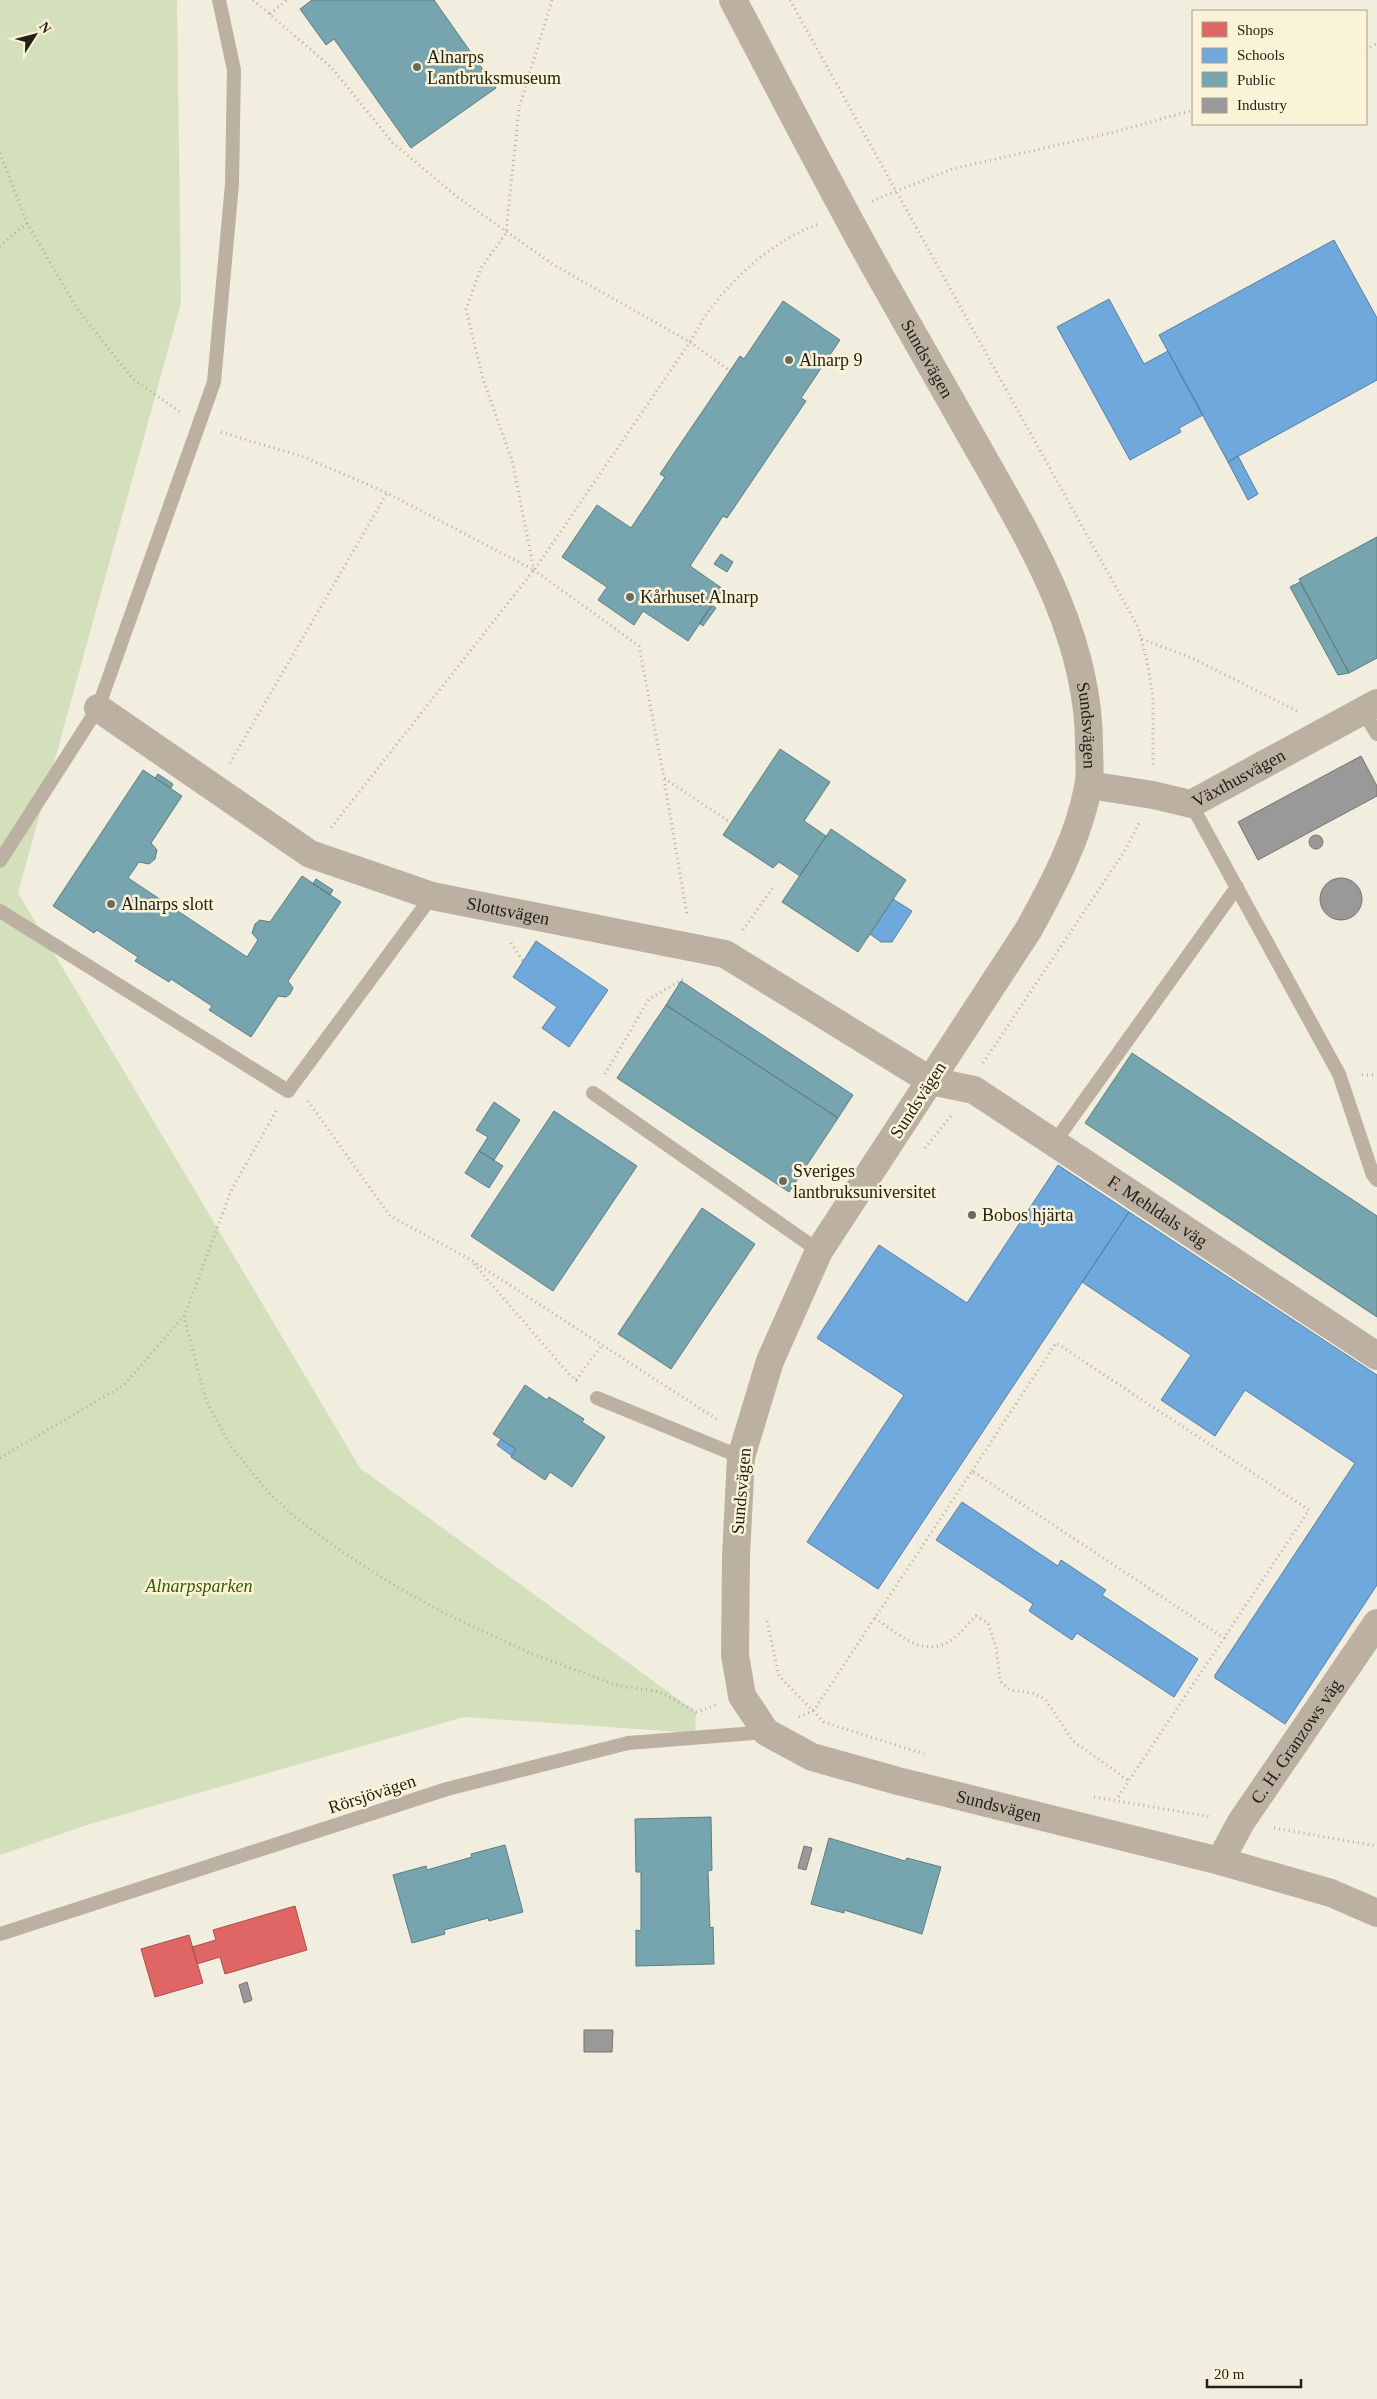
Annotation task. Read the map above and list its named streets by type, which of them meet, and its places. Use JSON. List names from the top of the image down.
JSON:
{
  "streets": {
    "street": [
      "Sundsvägen",
      "Växthusvägen",
      "Slottsvägen",
      "F. Mehldals väg",
      "C. H. Granzows väg"
    ],
    "lane": ["Rörsjövägen"]
  },
  "crossings": [
    ["Sundsvägen", "Växthusvägen"],
    ["Sundsvägen", "Slottsvägen"],
    ["Sundsvägen", "F. Mehldals väg"],
    ["Sundsvägen", "C. H. Granzows väg"],
    ["Sundsvägen", "Rörsjövägen"],
    ["Slottsvägen", "F. Mehldals väg"]
  ],
  "parks": ["Alnarpsparken"],
  "places": [
    "Alnarps Lantbruksmuseum",
    "Alnarp 9",
    "Kårhuset Alnarp",
    "Alnarps slott",
    "Sveriges lantbruksuniversitet",
    "Bobos hjärta"
  ],
  "legend": [
    "Shops",
    "Schools",
    "Public",
    "Industry"
  ],
  "scale_bar": "20 m",
  "north": "top right"
}
